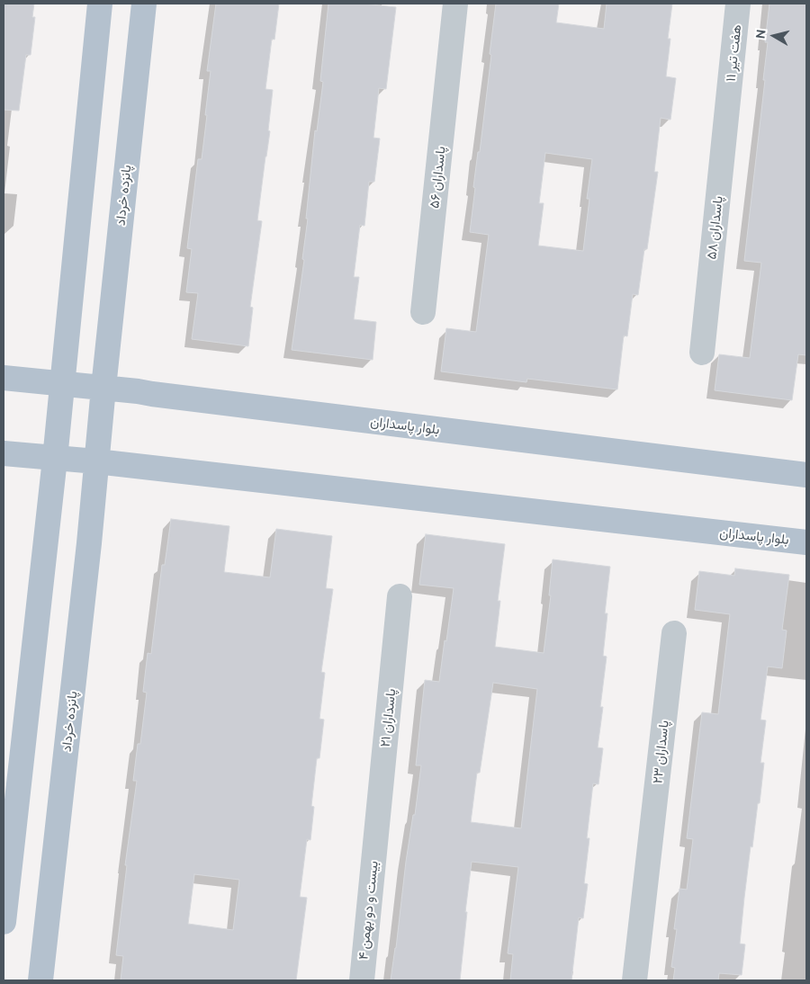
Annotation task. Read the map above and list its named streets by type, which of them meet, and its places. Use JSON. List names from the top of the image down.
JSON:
{
  "streets": {
    "main road": ["پانزده خرداد", "بلوار پاسداران"],
    "street": [
      "هفت تیر ۱۱",
      "پاسداران ۵۶",
      "پاسداران ۵۸",
      "پاسداران ۲۱",
      "پاسداران ۲۳",
      "بیست و دو بهمن ۴"
    ]
  },
  "crossings": [
    ["هفت تیر ۱۱", "پاسداران ۵۸"],
    ["پانزده خرداد", "بلوار پاسداران"],
    ["پاسداران ۲۱", "بیست و دو بهمن ۴"]
  ],
  "north": "left"
}
